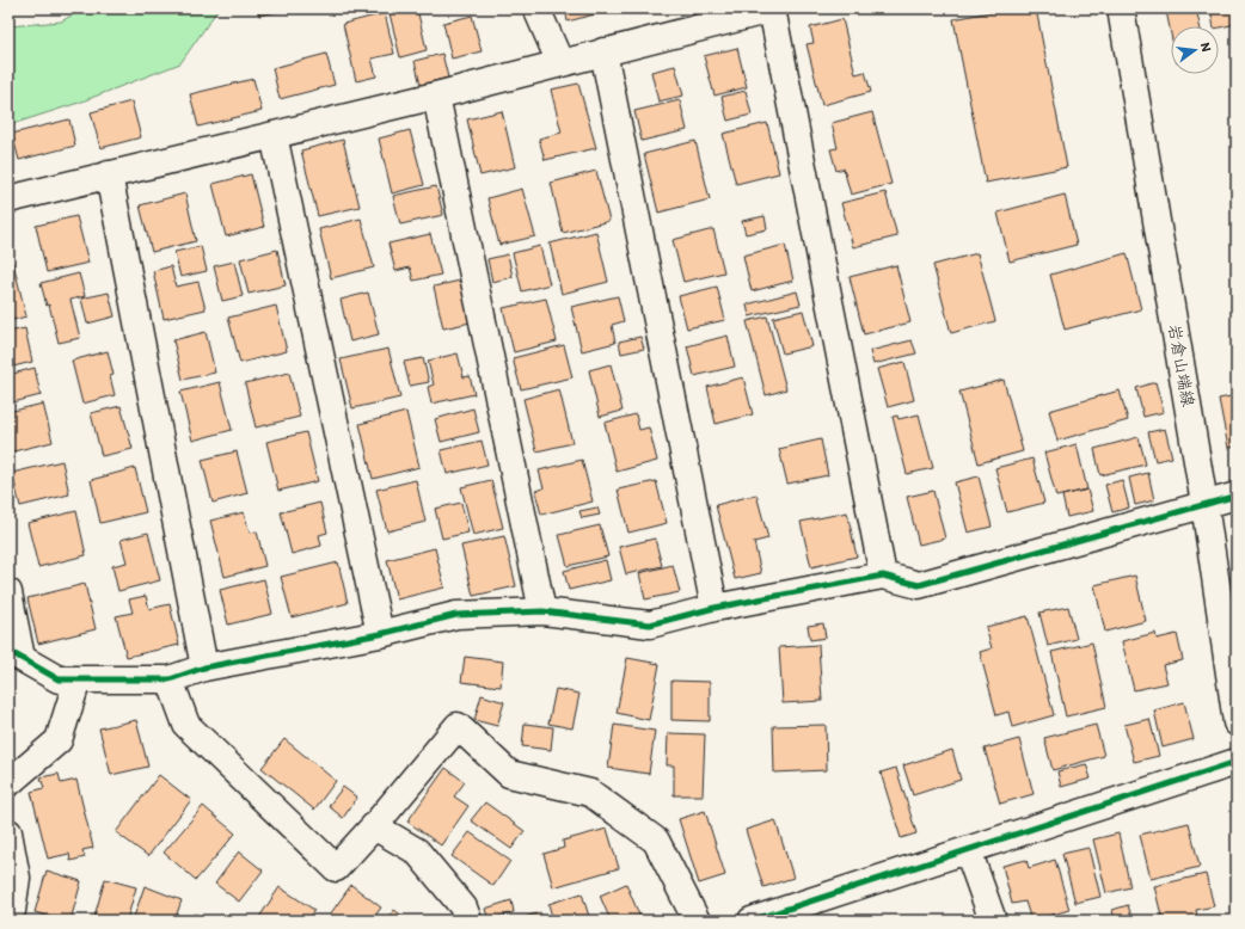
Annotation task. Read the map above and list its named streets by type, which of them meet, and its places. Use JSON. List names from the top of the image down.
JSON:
{
  "streets": {
    "street": ["岩倉山端線"]
  },
  "north": "right"
}
